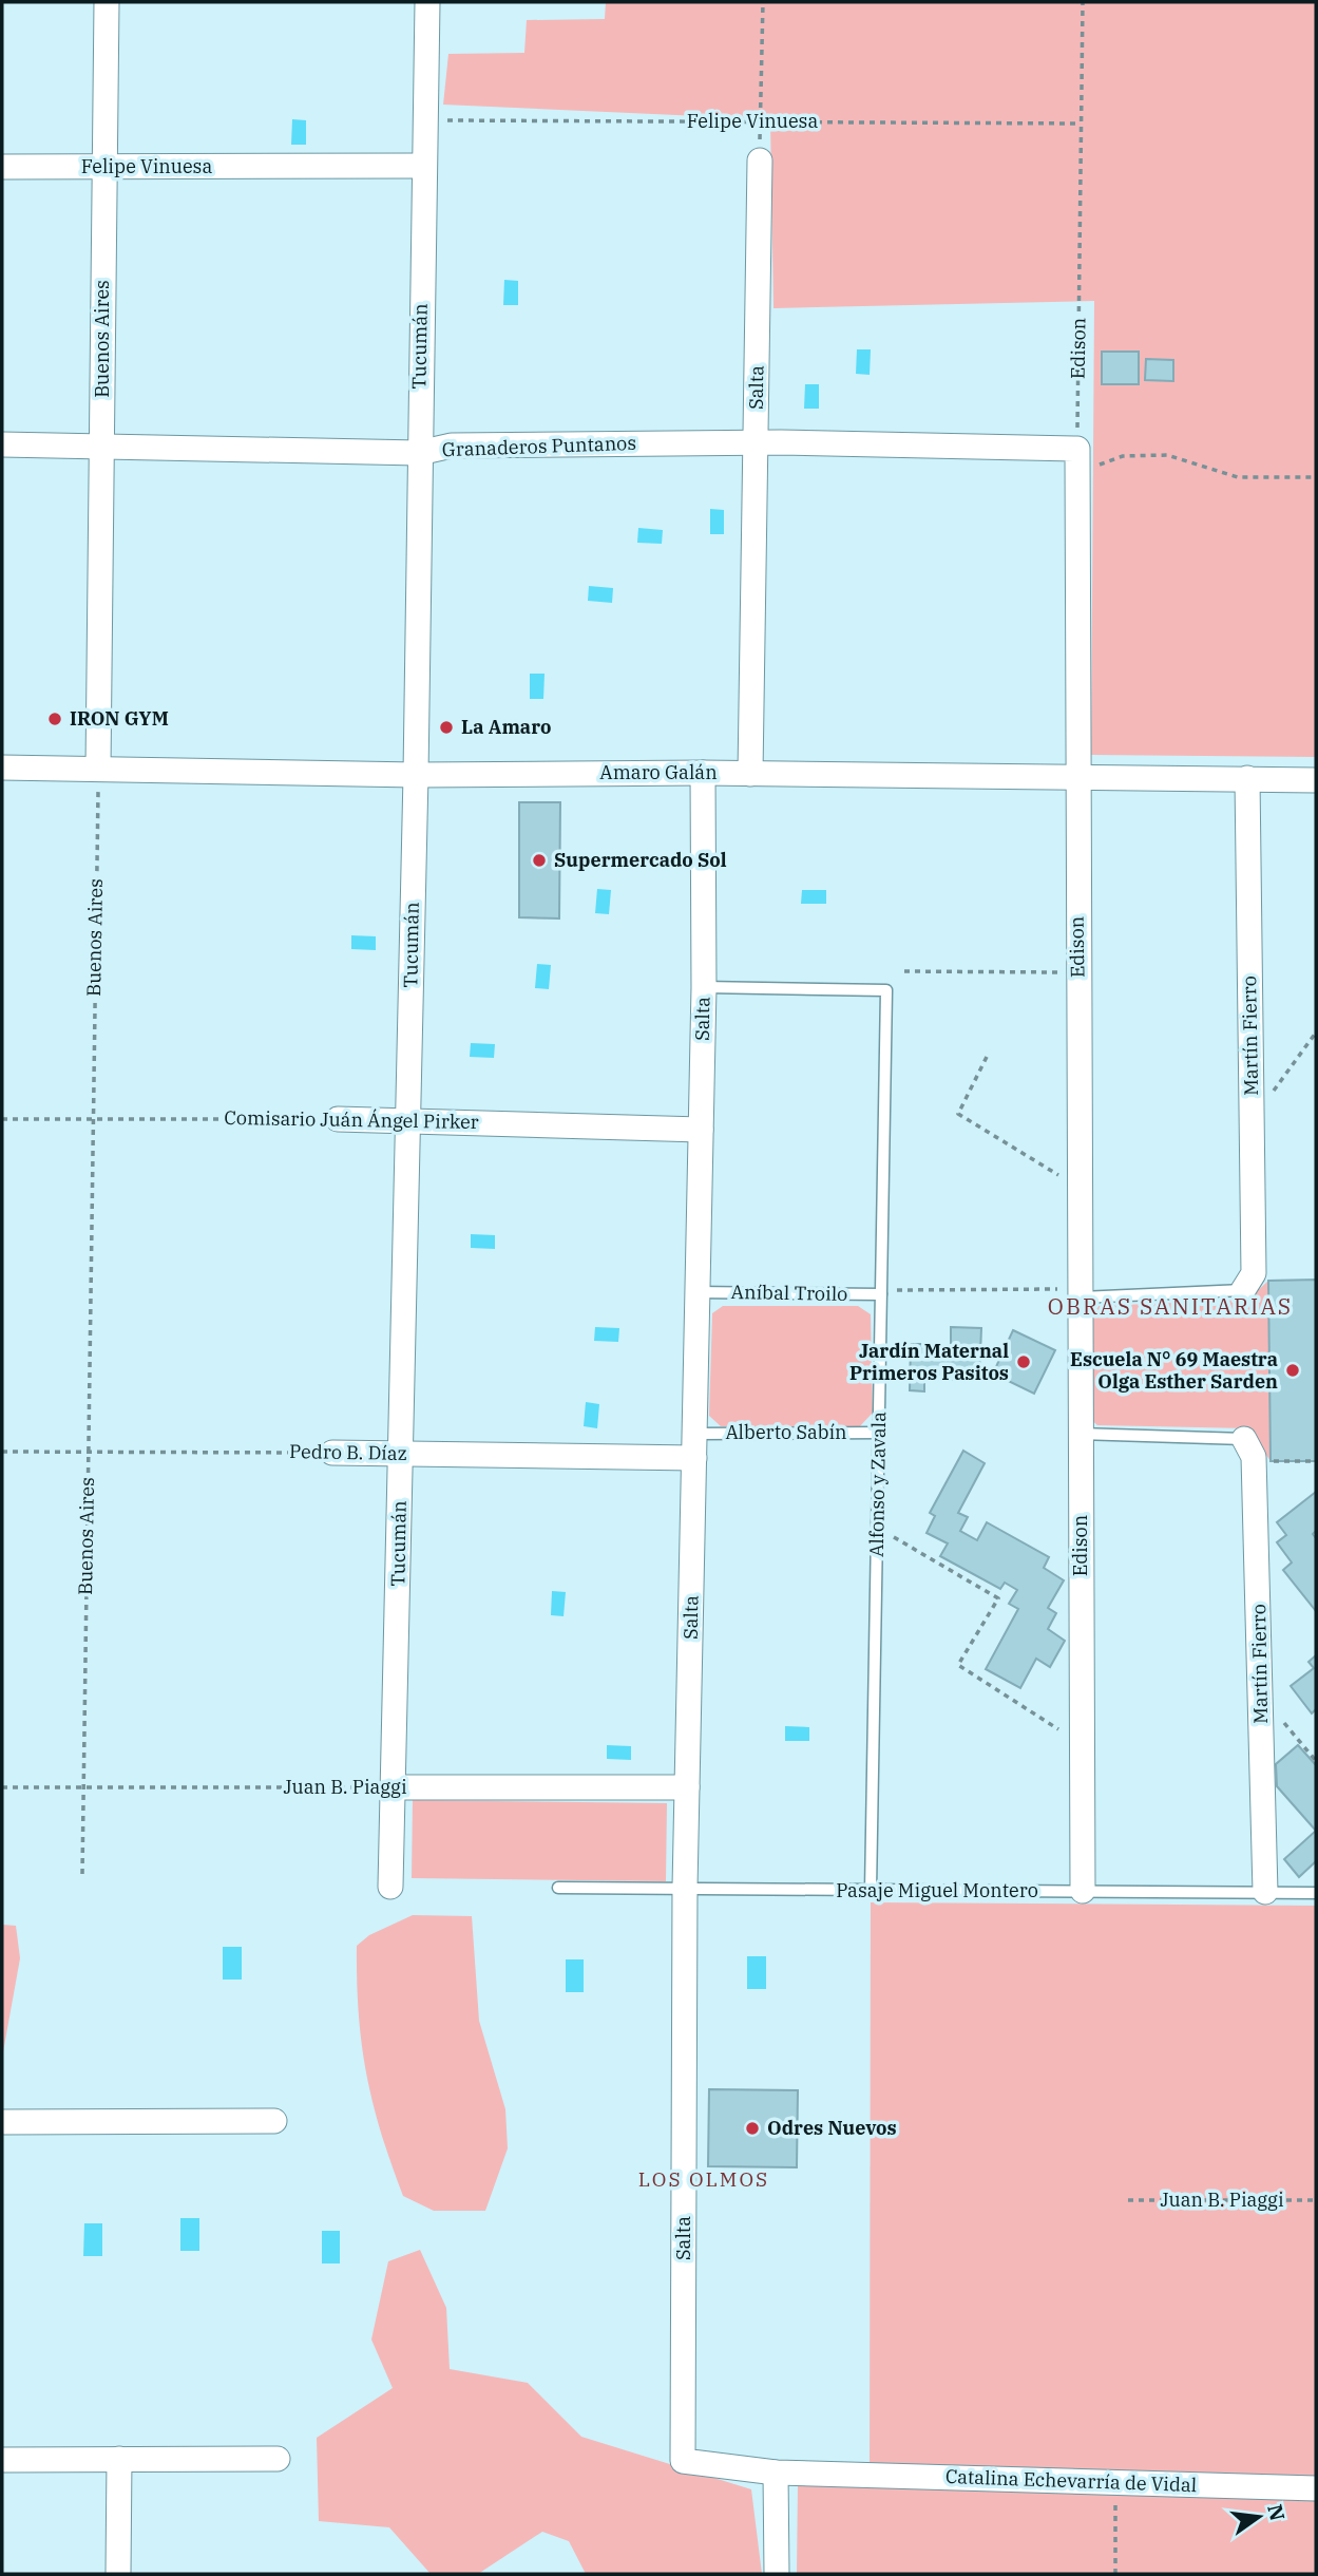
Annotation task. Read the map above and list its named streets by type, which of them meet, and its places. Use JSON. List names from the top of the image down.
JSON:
{
  "streets": {
    "street": [
      "Felipe Vinuesa",
      "Buenos Aires",
      "Tucumán",
      "Edison",
      "Salta",
      "Granaderos Puntanos",
      "Amaro Galán",
      "Martín Fierro",
      "Comisario Juán Ángel Pirker",
      "Pedro B. Díaz",
      "Juan B. Piaggi",
      "Catalina Echevarría de Vidal"
    ],
    "lane": [
      "Aníbal Troilo",
      "Alberto Sabín",
      "Alfonso y Zavala",
      "Pasaje Miguel Montero"
    ]
  },
  "crossings": [
    ["Felipe Vinuesa", "Buenos Aires"],
    ["Felipe Vinuesa", "Tucumán"],
    ["Felipe Vinuesa", "Edison"],
    ["Buenos Aires", "Granaderos Puntanos"],
    ["Buenos Aires", "Amaro Galán"],
    ["Buenos Aires", "Comisario Juán Ángel Pirker"],
    ["Buenos Aires", "Pedro B. Díaz"],
    ["Buenos Aires", "Juan B. Piaggi"],
    ["Tucumán", "Granaderos Puntanos"],
    ["Tucumán", "Amaro Galán"],
    ["Tucumán", "Comisario Juán Ángel Pirker"],
    ["Tucumán", "Pedro B. Díaz"],
    ["Tucumán", "Juan B. Piaggi"],
    ["Edison", "Granaderos Puntanos"],
    ["Edison", "Amaro Galán"],
    ["Edison", "Pasaje Miguel Montero"],
    ["Salta", "Granaderos Puntanos"],
    ["Salta", "Amaro Galán"],
    ["Salta", "Comisario Juán Ángel Pirker"],
    ["Salta", "Aníbal Troilo"],
    ["Salta", "Alberto Sabín"],
    ["Salta", "Pedro B. Díaz"],
    ["Salta", "Alfonso y Zavala"],
    ["Salta", "Juan B. Piaggi"],
    ["Salta", "Pasaje Miguel Montero"],
    ["Salta", "Catalina Echevarría de Vidal"],
    ["Amaro Galán", "Martín Fierro"],
    ["Martín Fierro", "Pasaje Miguel Montero"],
    ["Aníbal Troilo", "Alfonso y Zavala"],
    ["Alberto Sabín", "Alfonso y Zavala"],
    ["Alfonso y Zavala", "Pasaje Miguel Montero"]
  ],
  "districts": ["OBRAS SANITARIAS", "LOS OLMOS"],
  "places": [
    "IRON GYM",
    "La Amaro",
    "Supermercado Sol",
    "Jardín Maternal Primeros Pasitos",
    "Escuela N° 69 Maestra Olga Esther Sarden",
    "Odres Nuevos"
  ],
  "north": "right"
}
